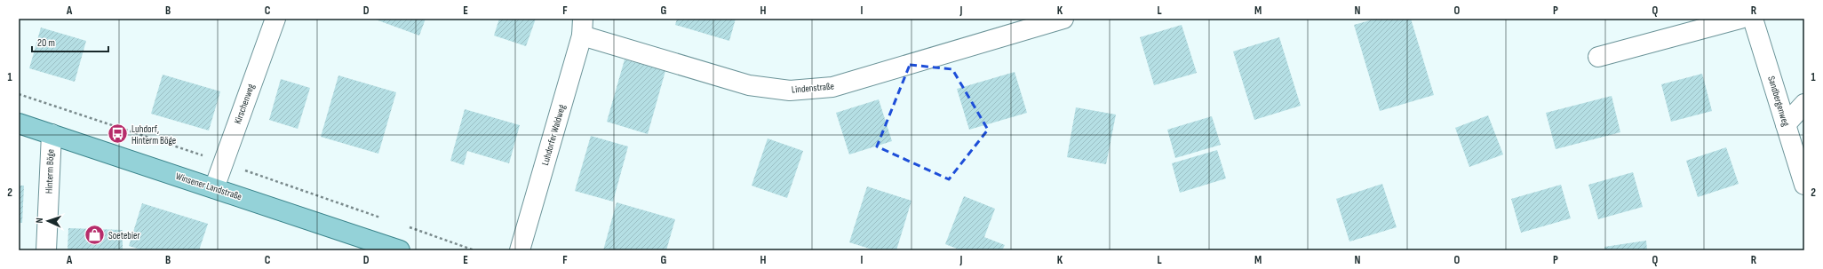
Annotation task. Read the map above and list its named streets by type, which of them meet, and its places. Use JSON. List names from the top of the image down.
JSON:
{
  "streets": {
    "main road": ["Winsener Landstraße"],
    "street": [
      "Lindenstraße",
      "Sandbergenweg",
      "Kirschenweg",
      "Luhdorfer Waldweg",
      "Hinterm Böge"
    ]
  },
  "crossings": [
    ["Lindenstraße", "Luhdorfer Waldweg"],
    ["Kirschenweg", "Winsener Landstraße"],
    ["Hinterm Böge", "Winsener Landstraße"]
  ],
  "places": {
    "bus stop": ["Luhdorf, Hinterm Böge"],
    "shop": ["Soetebier"]
  },
  "scale_bar": "20 m",
  "north": "left",
  "grid": {
    "columns": [
      "A",
      "B",
      "C",
      "D",
      "E",
      "F",
      "G",
      "H",
      "I",
      "J",
      "K",
      "L",
      "M",
      "N",
      "O",
      "P",
      "Q",
      "R"
    ],
    "rows": ["1", "2"]
  }
}
